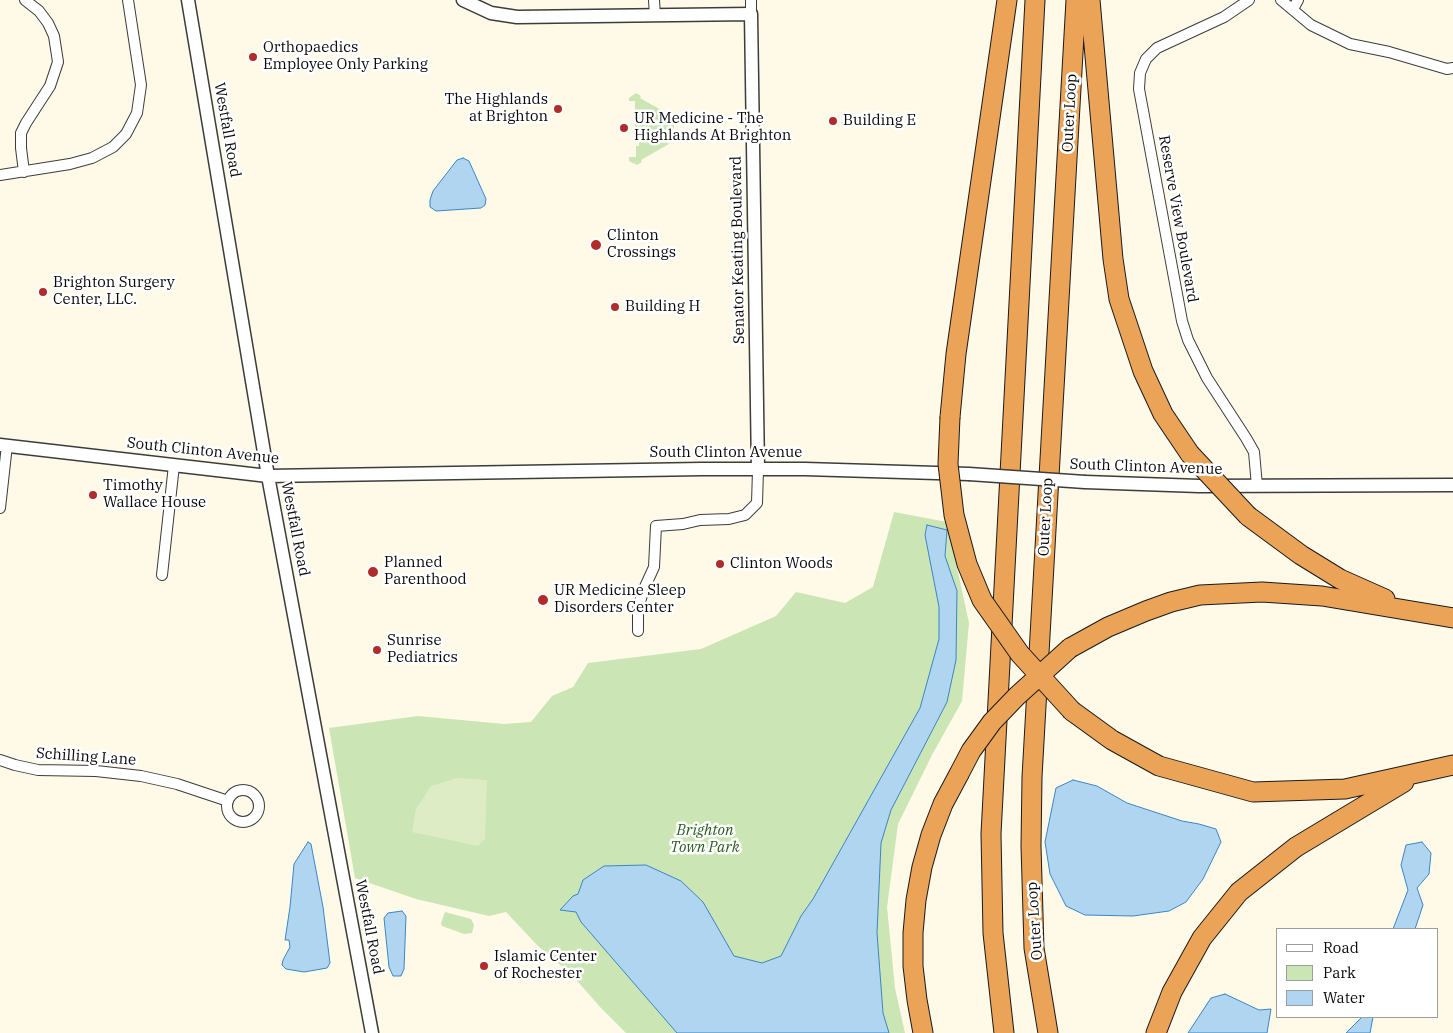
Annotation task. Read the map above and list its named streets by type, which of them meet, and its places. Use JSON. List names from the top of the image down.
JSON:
{
  "streets": {
    "highway": ["Outer Loop"],
    "street": [
      "Westfall Road",
      "Reserve View Boulevard",
      "Senator Keating Boulevard",
      "South Clinton Avenue",
      "Schilling Lane"
    ]
  },
  "crossings": [
    ["Westfall Road", "South Clinton Avenue"],
    ["Reserve View Boulevard", "South Clinton Avenue"],
    ["Senator Keating Boulevard", "South Clinton Avenue"]
  ],
  "parks": ["Brighton Town Park"],
  "places": [
    "Orthopaedics Employee Only Parking",
    "The Highlands at Brighton",
    "Building E",
    "UR Medicine - The Highlands At Brighton",
    "Clinton Crossings",
    "Brighton Surgery Center, LLC.",
    "Building H",
    "Timothy Wallace House",
    "Clinton Woods",
    "Planned Parenthood",
    "UR Medicine Sleep Disorders Center",
    "Sunrise Pediatrics",
    "Islamic Center of Rochester"
  ],
  "legend": ["Road", "Park", "Water"]
}
